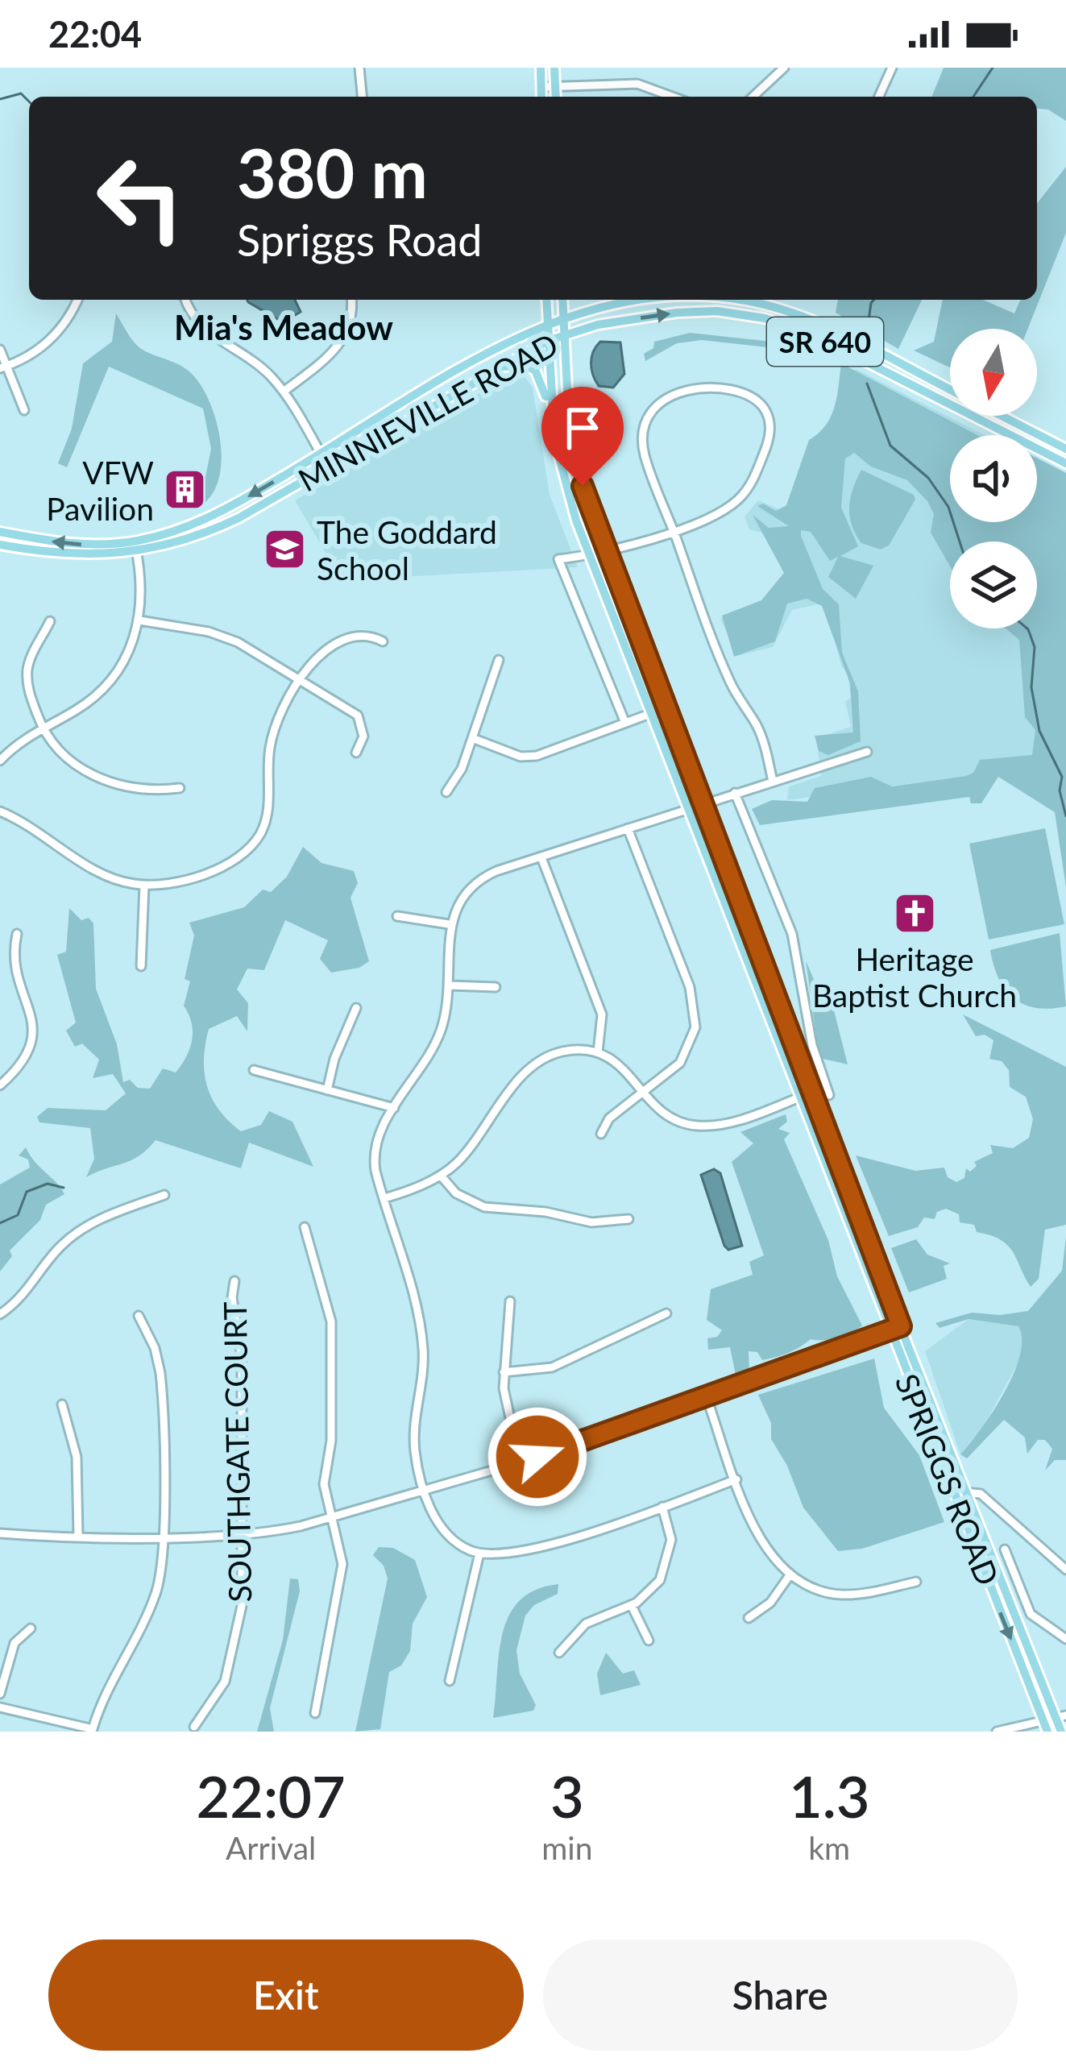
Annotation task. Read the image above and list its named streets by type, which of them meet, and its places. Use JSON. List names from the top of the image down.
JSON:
{
  "streets": {
    "main road": ["SR 640", "MINNIEVILLE ROAD", "SPRIGGS ROAD"],
    "street": ["SOUTHGATE COURT"]
  },
  "crossings": [
    ["MINNIEVILLE ROAD", "SPRIGGS ROAD"]
  ],
  "districts": ["Mia's Meadow"],
  "places": {
    "building": ["VFW Pavilion"],
    "school or university": ["The Goddard School"],
    "church": ["Heritage Baptist Church"]
  },
  "north": "bottom",
  "page": {
    "status": "22:04",
    "turn": ["380 m", "Spriggs Road"],
    "eta": [
      "22:07",
      "Arrival",
      "3",
      "min",
      "1.3",
      "km"
    ],
    "buttons": ["Exit", "Share"]
  }
}
